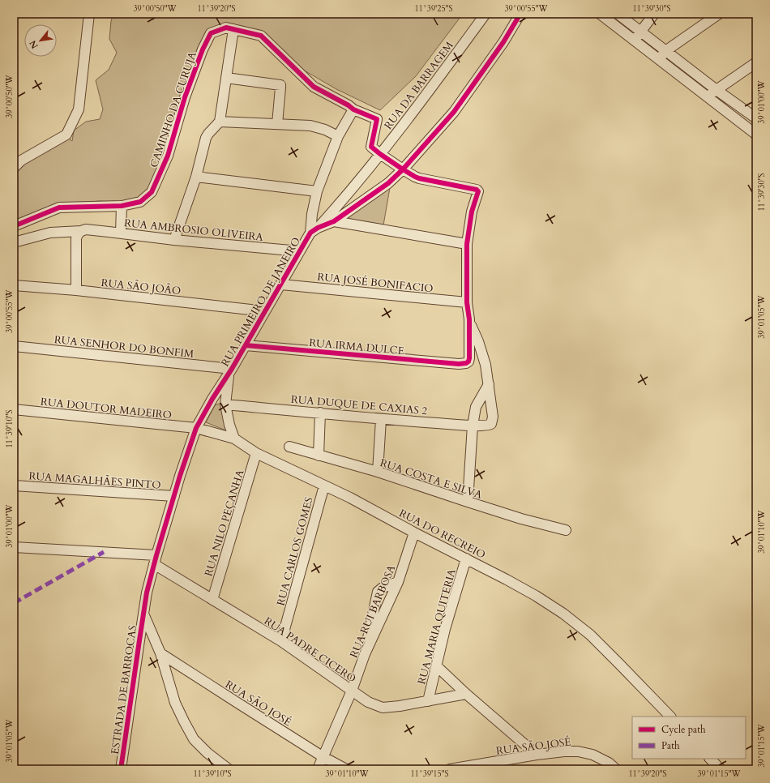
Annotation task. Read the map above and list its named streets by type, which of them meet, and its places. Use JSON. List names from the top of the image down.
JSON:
{
  "streets": {
    "street": [
      "RUA DA BARRAGEM",
      "CAMINHO DA CURUJA",
      "RUA AMBROSIO OLIVEIRA",
      "RUA JOSÉ BONIFACIO",
      "RUA SÃO JOÃO",
      "RUA PRIMEIRO DE JANEIRO",
      "RUA SENHOR DO BONFIM",
      "RUA IRMA DULCE",
      "RUA DUQUE DE CAXIAS 2",
      "RUA DOUTOR MADEIRO",
      "RUA COSTA E SILVA",
      "RUA MAGALHÃES PINTO",
      "RUA NILO PEÇANHA",
      "RUA DO RECREIO",
      "RUA CARLOS GOMES",
      "RUA RUI BARBOSA",
      "RUA MARIA QUITERIA",
      "RUA PADRE CICERO",
      "ESTRADA DE BARROCAS",
      "RUA SÃO JOSÉ"
    ]
  },
  "crossings": [
    ["RUA DA BARRAGEM", "CAMINHO DA CURUJA"],
    ["RUA DA BARRAGEM", "RUA PRIMEIRO DE JANEIRO"],
    ["RUA AMBROSIO OLIVEIRA", "RUA PRIMEIRO DE JANEIRO"],
    ["RUA JOSÉ BONIFACIO", "RUA PRIMEIRO DE JANEIRO"],
    ["RUA SÃO JOÃO", "RUA PRIMEIRO DE JANEIRO"],
    ["RUA PRIMEIRO DE JANEIRO", "RUA SENHOR DO BONFIM"],
    ["RUA PRIMEIRO DE JANEIRO", "RUA IRMA DULCE"],
    ["RUA PRIMEIRO DE JANEIRO", "RUA DOUTOR MADEIRO"],
    ["RUA PRIMEIRO DE JANEIRO", "RUA MAGALHÃES PINTO"],
    ["RUA PRIMEIRO DE JANEIRO", "RUA PADRE CICERO"],
    ["RUA PRIMEIRO DE JANEIRO", "ESTRADA DE BARROCAS"],
    ["RUA DOUTOR MADEIRO", "RUA DO RECREIO"],
    ["RUA NILO PEÇANHA", "RUA DO RECREIO"],
    ["RUA NILO PEÇANHA", "RUA PADRE CICERO"],
    ["RUA DO RECREIO", "RUA CARLOS GOMES"],
    ["RUA DO RECREIO", "RUA RUI BARBOSA"],
    ["RUA DO RECREIO", "RUA MARIA QUITERIA"],
    ["RUA CARLOS GOMES", "RUA PADRE CICERO"],
    ["RUA RUI BARBOSA", "RUA PADRE CICERO"],
    ["RUA RUI BARBOSA", "RUA SÃO JOSÉ"],
    ["RUA MARIA QUITERIA", "RUA PADRE CICERO"]
  ],
  "legend": ["Cycle path", "Path"],
  "north": "bottom left",
  "coordinates": [
    "39°00'50\"W",
    "11°39'20\"S",
    "11°39'25\"S",
    "39°00'55\"W",
    "11°39'30\"S",
    "39°01'00\"W",
    "39°01'05\"W",
    "11°39'10\"S",
    "39°01'10\"W",
    "39°01'15\"W",
    "11°39'15\"S"
  ]
}
